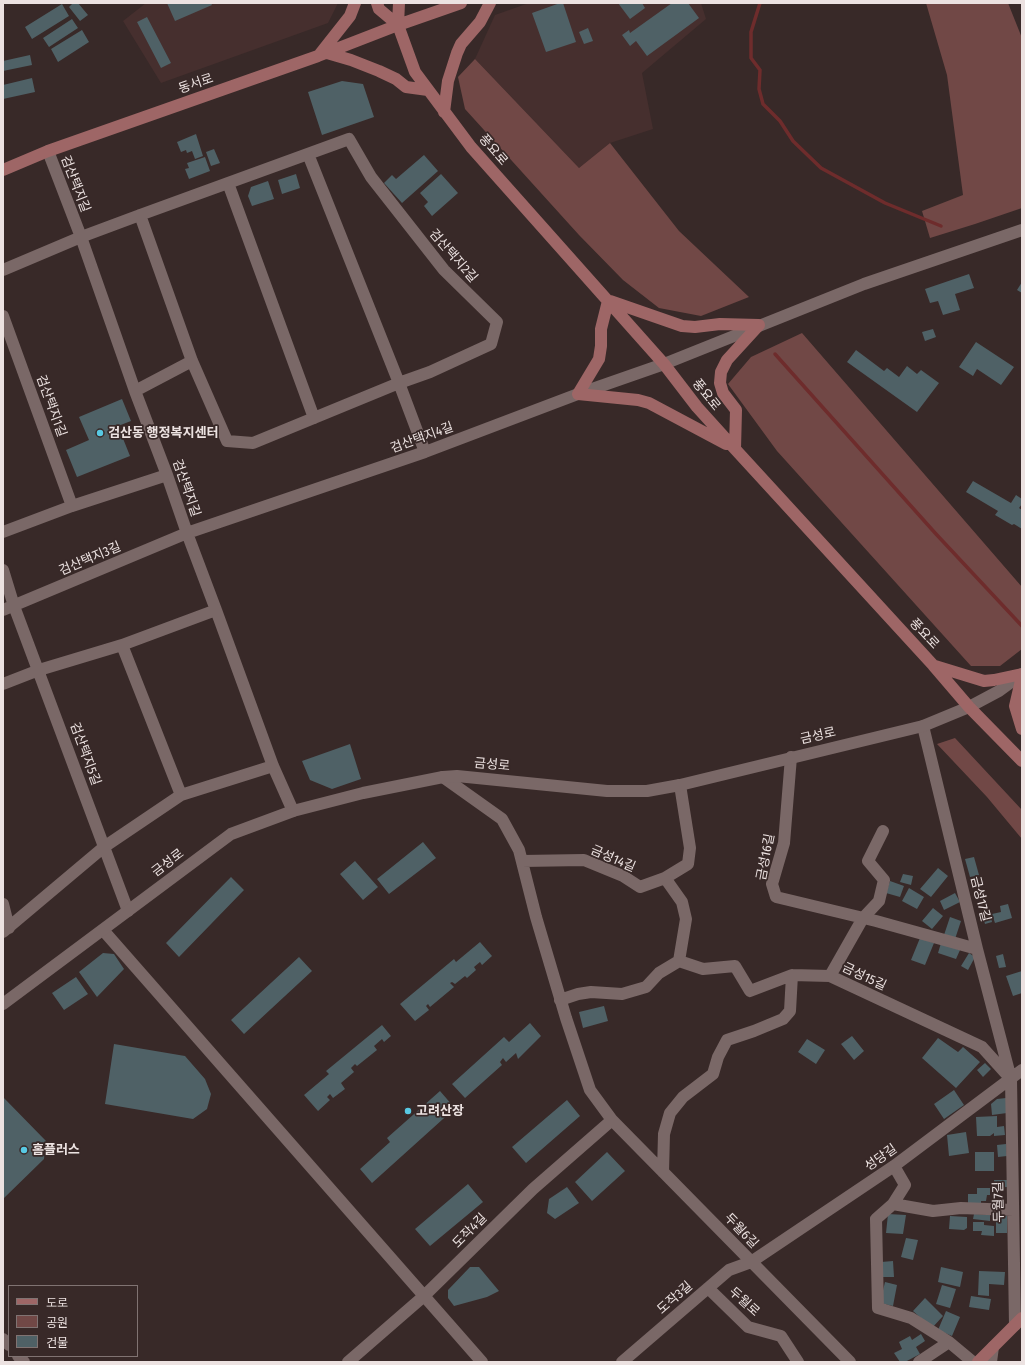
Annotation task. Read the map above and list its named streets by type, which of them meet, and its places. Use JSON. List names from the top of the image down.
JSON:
{
  "streets": {
    "main road": ["동서로", "풍요로"],
    "street": [
      "검산택지길",
      "검산택지2길",
      "검산택지1길",
      "검산택지4길",
      "검산택지3길",
      "금성로",
      "검산택지5길",
      "금성16길",
      "금성14길",
      "금성17길",
      "금성15길",
      "성당길",
      "두월7길",
      "도작4길",
      "두월6길",
      "도작3길",
      "두월로"
    ]
  },
  "crossings": [
    ["동서로", "풍요로"],
    ["동서로", "검산택지길"],
    ["풍요로", "검산택지4길"],
    ["풍요로", "금성로"],
    ["검산택지길", "검산택지2길"],
    ["검산택지길", "검산택지4길"],
    ["검산택지길", "검산택지3길"],
    ["검산택지길", "금성로"],
    ["검산택지4길", "검산택지3길"],
    ["검산택지3길", "검산택지5길"],
    ["금성로", "검산택지5길"],
    ["금성로", "금성16길"],
    ["금성로", "금성17길"],
    ["금성16길", "금성17길"],
    ["금성17길", "금성15길"],
    ["금성17길", "성당길"],
    ["금성17길", "두월7길"],
    ["금성15길", "성당길"],
    ["금성15길", "두월7길"],
    ["성당길", "두월7길"],
    ["성당길", "두월6길"],
    ["성당길", "도작3길"],
    ["도작4길", "두월6길"],
    ["두월6길", "도작3길"],
    ["도작3길", "두월로"]
  ],
  "places": ["검산동 행정복지센터", "고려산장", "홈플러스"],
  "legend": ["도로", "공원", "건물"]
}
